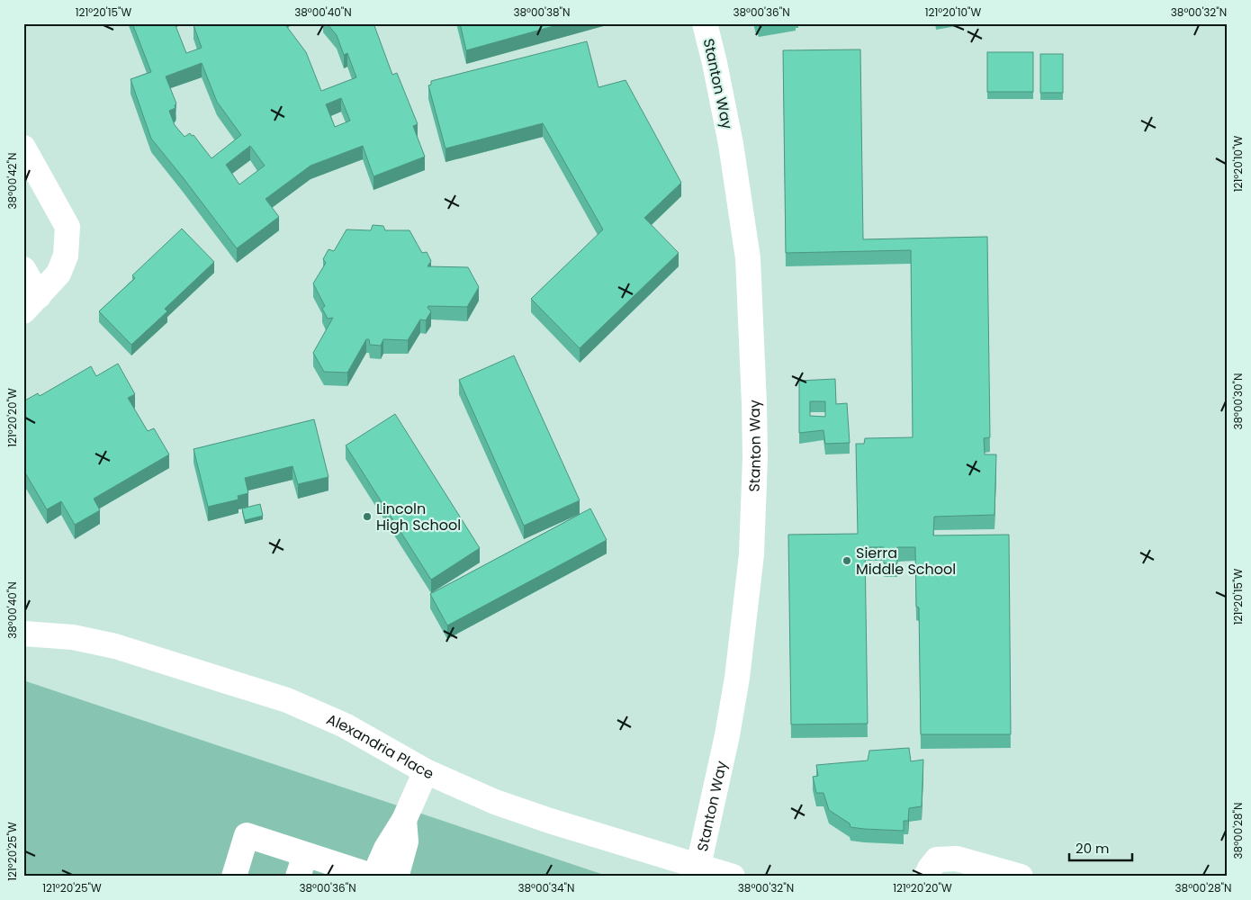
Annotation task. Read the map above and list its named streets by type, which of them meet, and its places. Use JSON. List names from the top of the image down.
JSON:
{
  "streets": {
    "street": ["Stanton Way", "Alexandria Place"]
  },
  "crossings": [
    ["Stanton Way", "Alexandria Place"]
  ],
  "places": ["Lincoln High School", "Sierra Middle School"],
  "scale_bar": "20 m",
  "coordinates": [
    "121°20'15\"W",
    "38°00'40\"N",
    "38°00'38\"N",
    "38°00'36\"N",
    "121°20'10\"W",
    "38°00'32\"N",
    "38°00'42\"N",
    "38°00'30\"N",
    "121°20'20\"W",
    "38°00'28\"N",
    "121°20'25\"W",
    "38°00'34\"N"
  ]
}
